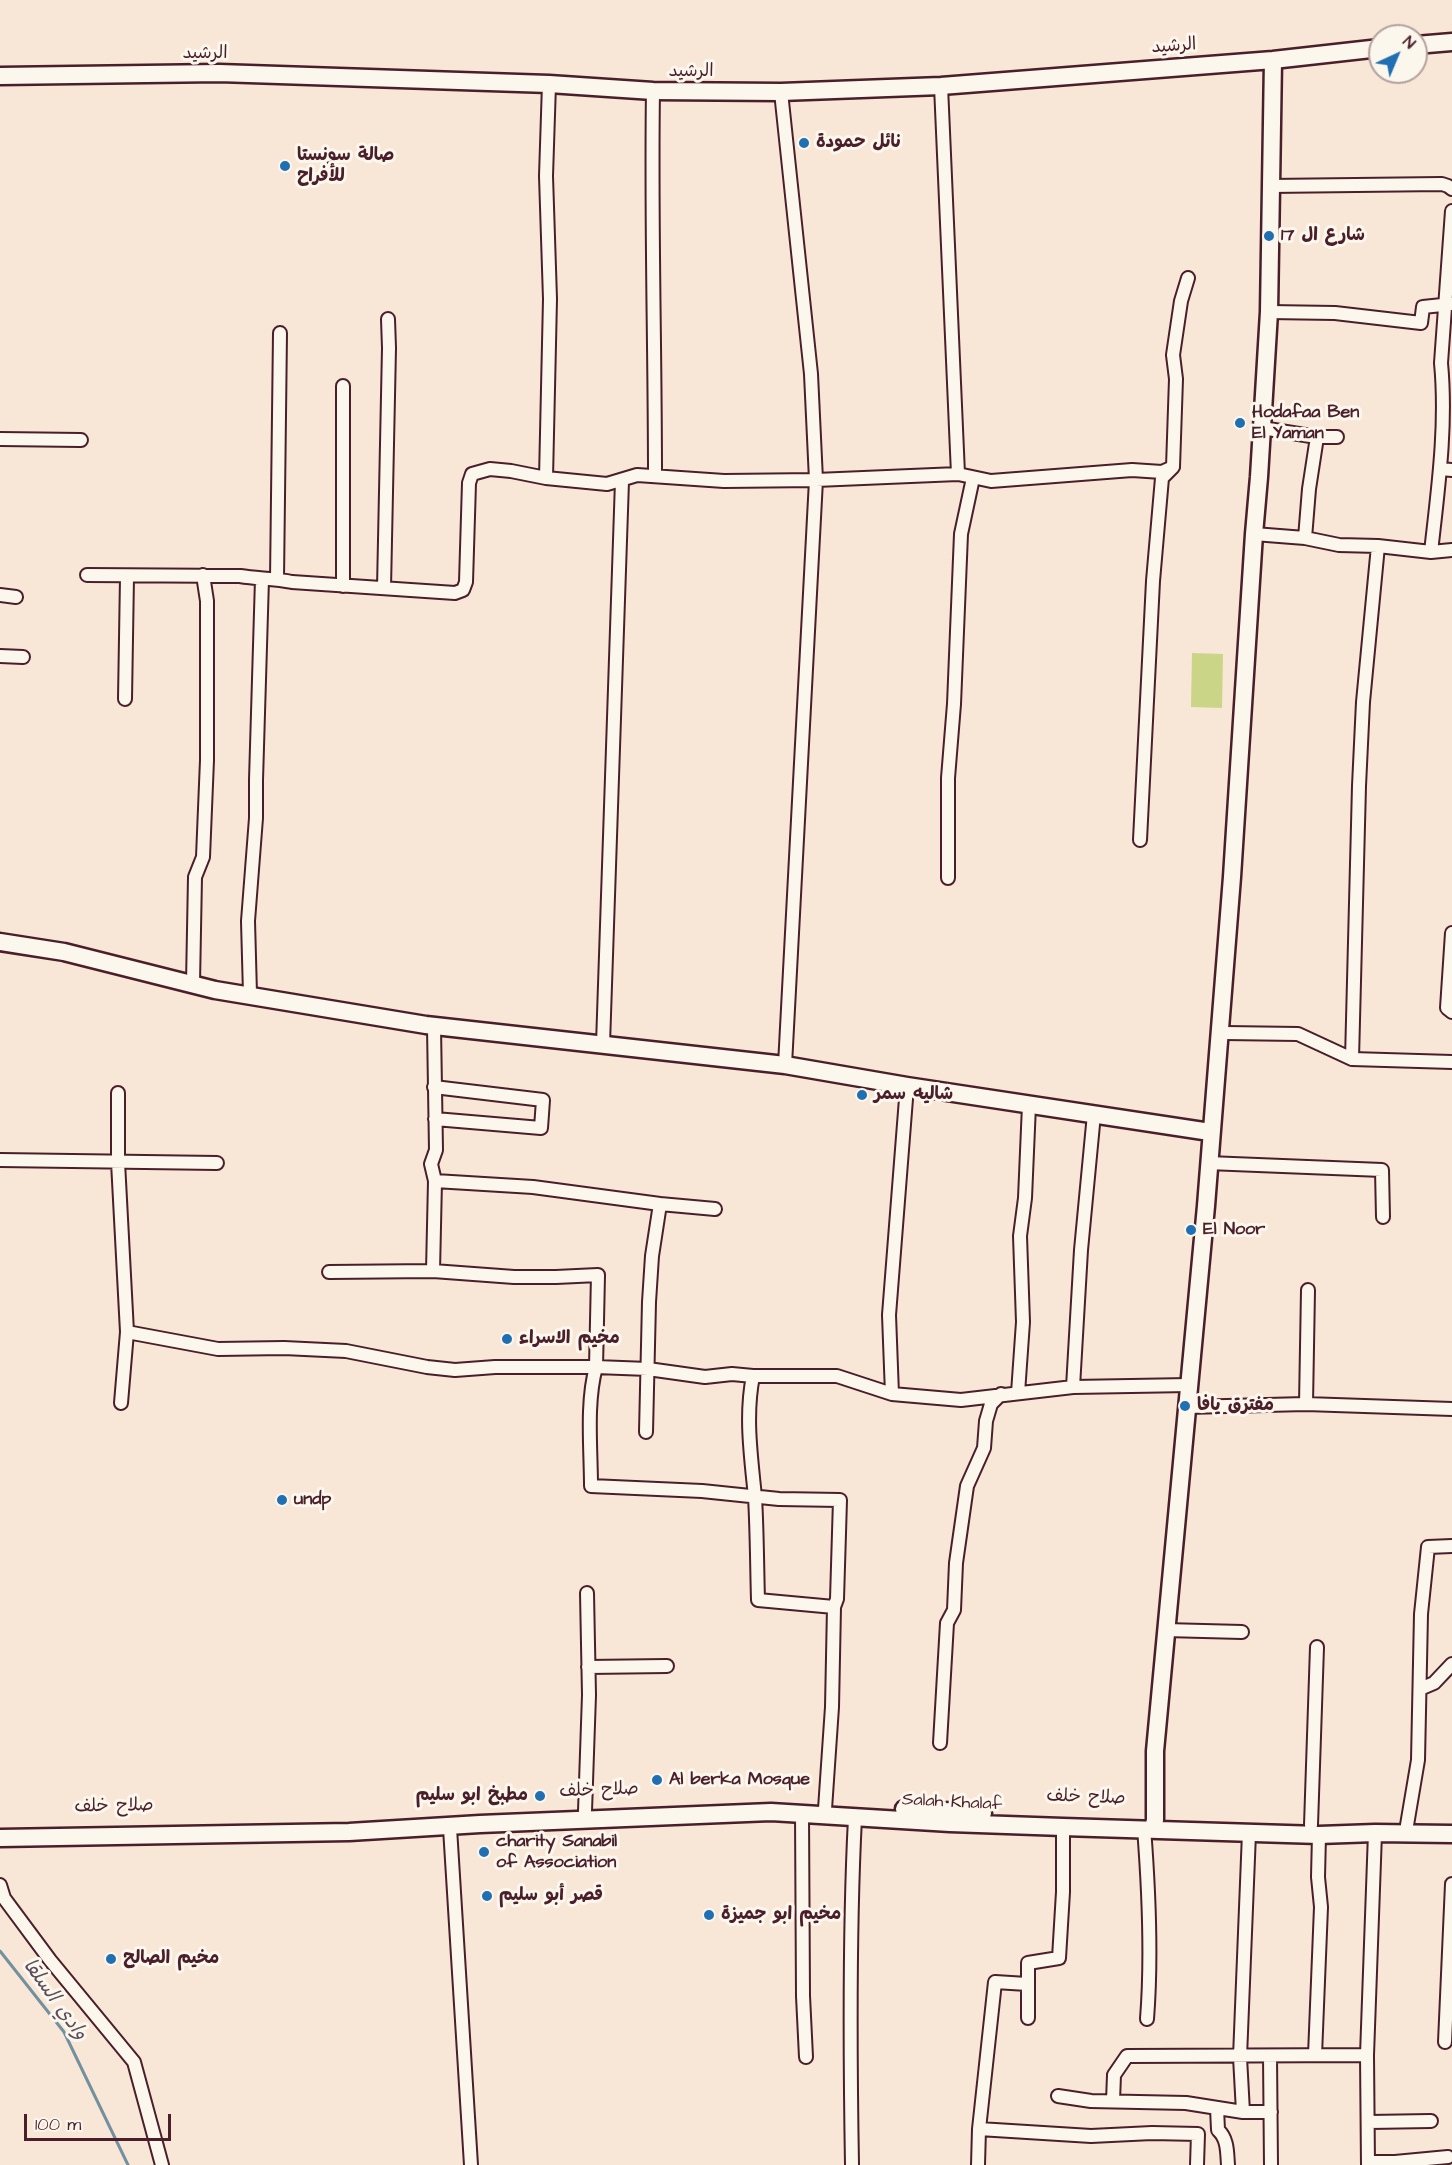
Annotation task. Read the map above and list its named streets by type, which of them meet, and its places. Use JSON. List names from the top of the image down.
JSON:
{
  "streets": {
    "main road": ["الرشيد", "صلاح خلف", "Salah Khalaf"]
  },
  "crossings": [
    ["صلاح خلف", "Salah Khalaf"]
  ],
  "water": ["وادي السلقا"],
  "places": [
    "نائل حمودة",
    "صالة سونستا للأفراح",
    "شارع ال 17",
    "Hodafaa Ben El Yaman",
    "شاليه سمر",
    "El Noor",
    "مخيم الاسراء",
    "مفترق يافا",
    "undp",
    "Al berka Mosque",
    "مطبخ ابو سليم",
    "charity Sanabil of Association",
    "قصر أبو سليم",
    "مخيم ابو جميزة",
    "مخيم الصالح"
  ],
  "scale_bar": "100 m",
  "north": "top right"
}
